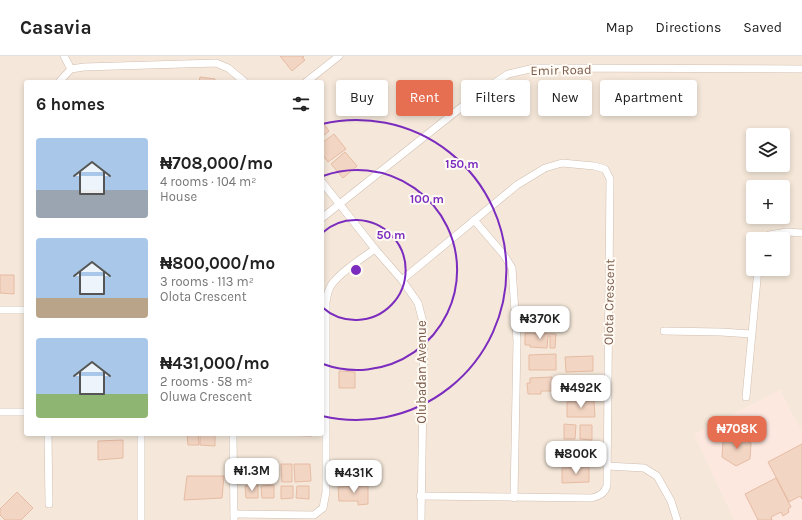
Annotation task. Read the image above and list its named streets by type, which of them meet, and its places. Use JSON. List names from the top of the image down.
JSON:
{
  "streets": {
    "street": ["Emir Road", "Olota Crescent", "Olubadan Avenue"]
  },
  "crossings": [
    ["Emir Road", "Olubadan Avenue"],
    ["Olota Crescent", "Olubadan Avenue"]
  ],
  "page": {
    "header": "Casavia",
    "nav": ["Map", "Directions", "Saved"],
    "chip": [
      "Buy",
      "Rent",
      "Filters",
      "New",
      "Apartment"
    ],
    "heading": "6 homes",
    "map_buttons": ["+", "−"],
    "list": [
      {
        "name": "₦708,000/mo",
        "note": "4 rooms · 104 m² · House"
      },
      {
        "name": "₦800,000/mo",
        "note": "3 rooms · 113 m² · Olota Crescent"
      },
      {
        "name": "₦431,000/mo",
        "note": "2 rooms · 58 m² · Oluwa Crescent"
      }
    ],
    "price": [
      "₦370K",
      "₦492K",
      "₦708K",
      "₦800K",
      "₦1.3M",
      "₦431K"
    ]
  },
  "rings": ["150 m", "100 m", "50 m"]
}
